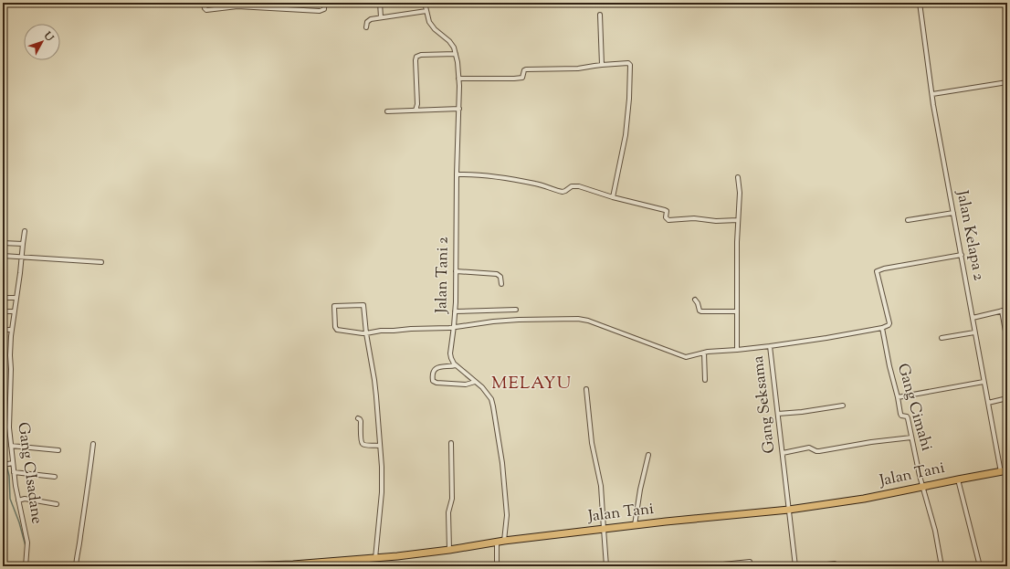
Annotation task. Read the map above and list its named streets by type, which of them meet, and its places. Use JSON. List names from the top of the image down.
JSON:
{
  "streets": {
    "highway": ["Jalan Tani"],
    "street": [
      "Jalan Kelapa 2",
      "Jalan Tani 2",
      "Gang Seksama",
      "Gang Cimahi",
      "Gang CIsadane"
    ]
  },
  "crossings": [
    ["Jalan Kelapa 2", "Jalan Tani"],
    ["Jalan Tani 2", "Jalan Tani"],
    ["Gang Seksama", "Gang Cimahi"],
    ["Gang Seksama", "Jalan Tani"],
    ["Gang Cimahi", "Jalan Tani"]
  ],
  "districts": ["MELAYU"],
  "north": "top right"
}
